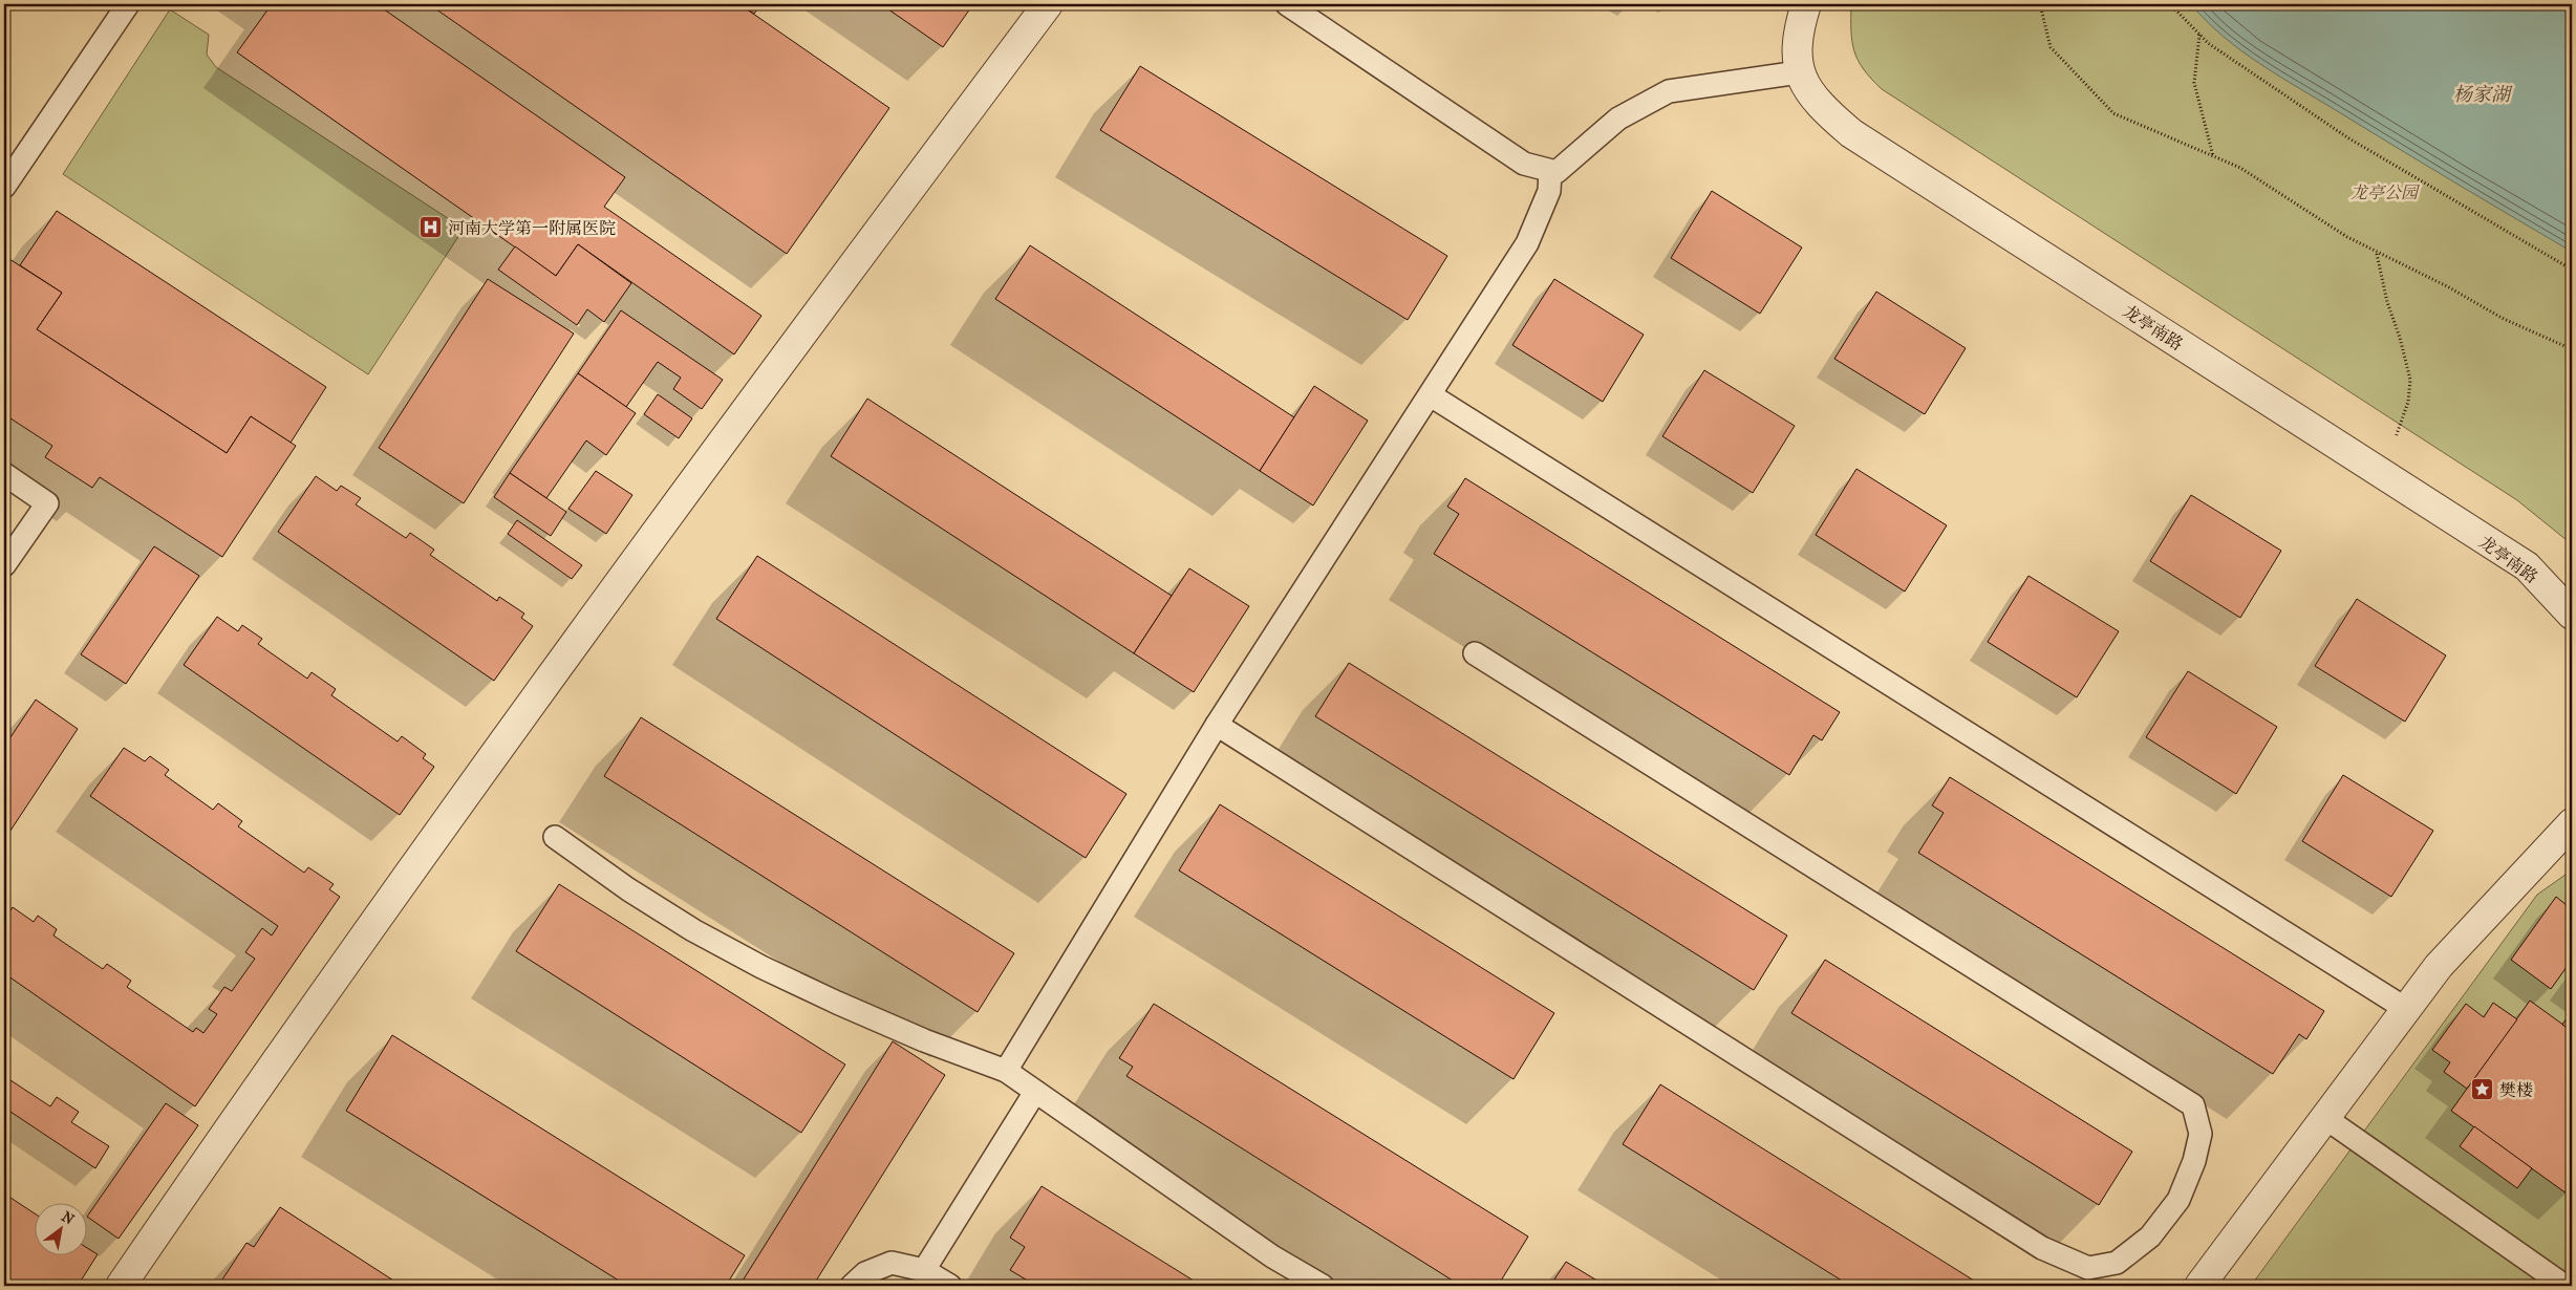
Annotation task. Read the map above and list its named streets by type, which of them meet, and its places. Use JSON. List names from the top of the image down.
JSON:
{
  "streets": {
    "street": ["龙亭南路"]
  },
  "water": ["杨家湖"],
  "parks": ["龙亭公园"],
  "places": {
    "hospital": ["河南大学第一附属医院"],
    "place": ["樊楼"]
  },
  "north": "top right"
}
